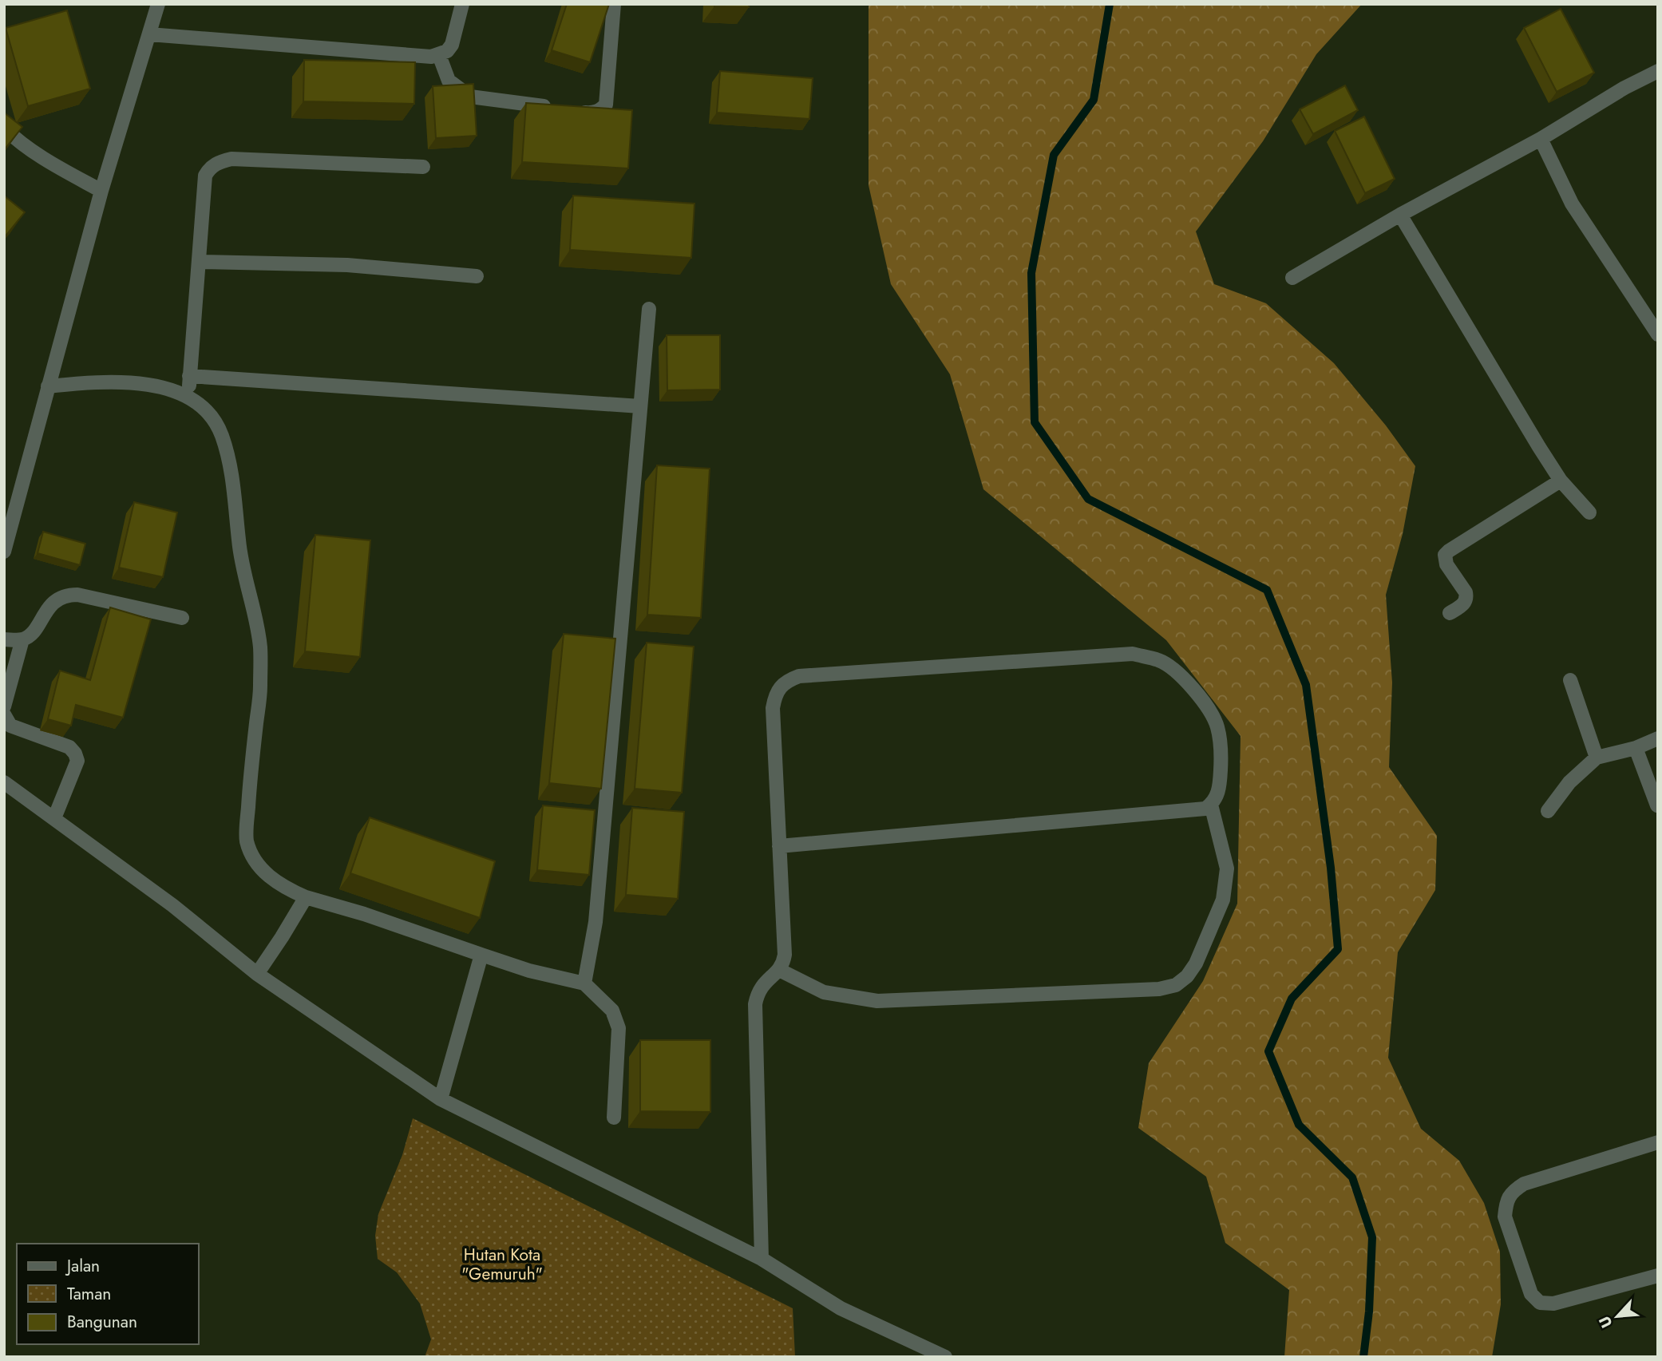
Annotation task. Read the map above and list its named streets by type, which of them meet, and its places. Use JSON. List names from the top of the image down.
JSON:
{
  "parks": ["Hutan Kota \"Gemuruh\""],
  "legend": ["Jalan", "Taman", "Bangunan"],
  "north": "bottom left"
}
